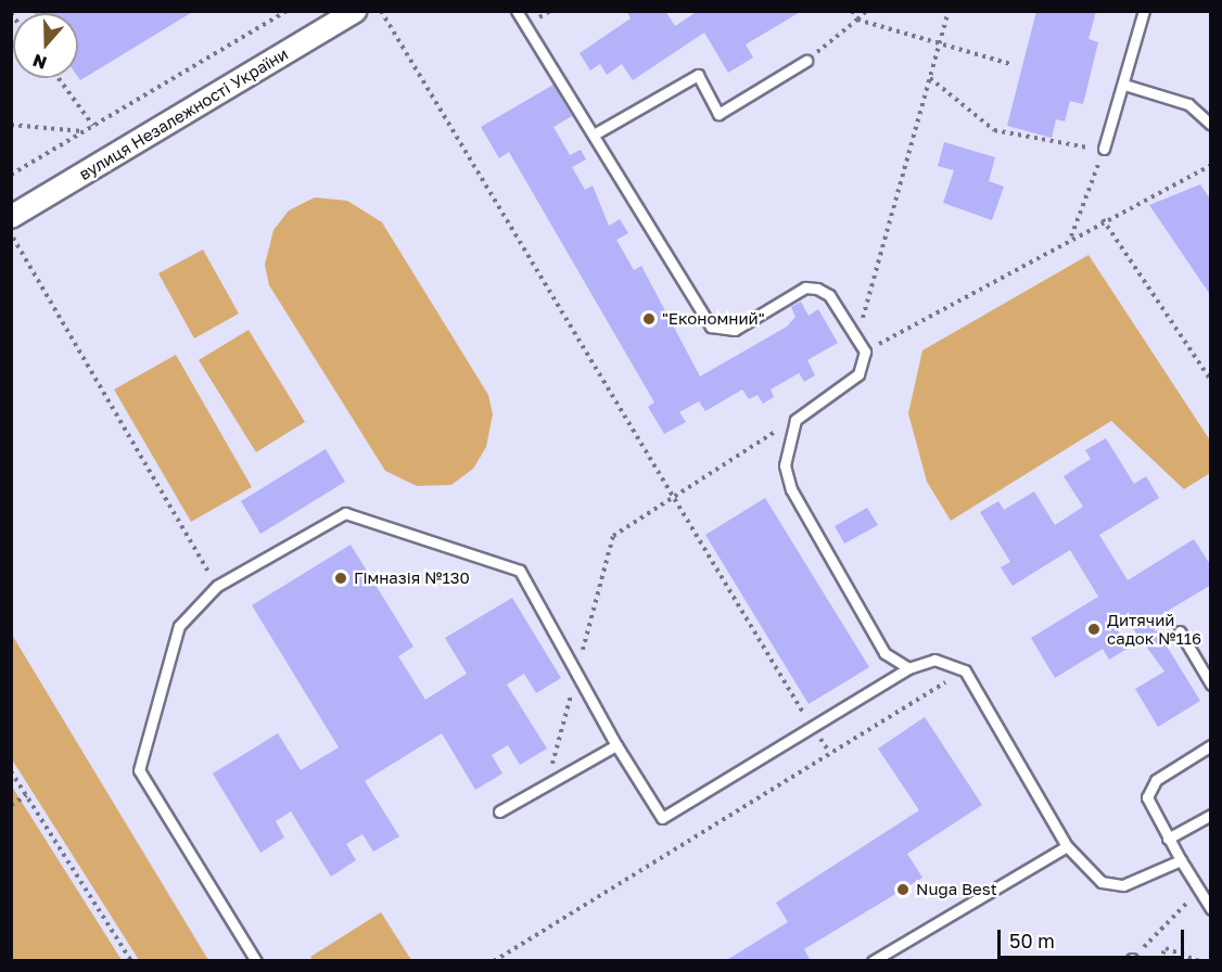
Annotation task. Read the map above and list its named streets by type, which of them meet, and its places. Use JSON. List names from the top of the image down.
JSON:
{
  "streets": {
    "street": ["вулиця Незалежності України"]
  },
  "places": [
    "\"Економний\"",
    "Гімназія №130",
    "Дитячий садок №116",
    "Nuga Best"
  ],
  "scale_bar": "50 m",
  "north": "bottom"
}
